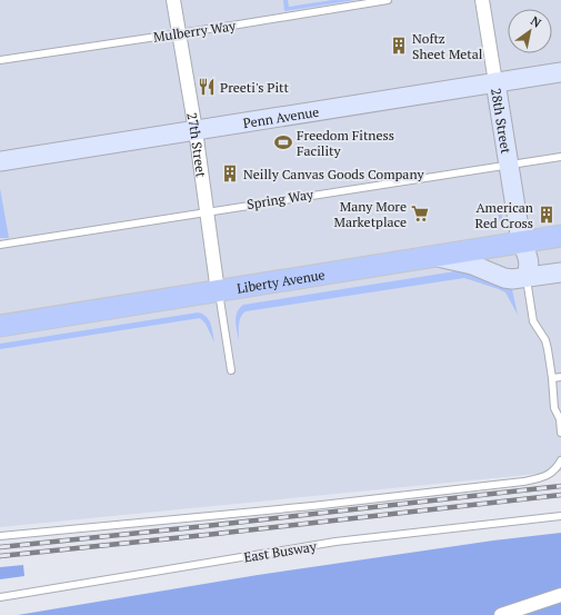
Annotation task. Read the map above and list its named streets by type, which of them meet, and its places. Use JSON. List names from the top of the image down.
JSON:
{
  "streets": {
    "main road": ["Liberty Avenue"],
    "street": ["Penn Avenue", "28th Street", "27th Street"],
    "lane": ["Mulberry Way", "Spring Way", "East Busway"]
  },
  "crossings": [
    ["Mulberry Way", "27th Street"],
    ["Penn Avenue", "28th Street"],
    ["Penn Avenue", "27th Street"],
    ["28th Street", "Spring Way"],
    ["28th Street", "Liberty Avenue"],
    ["27th Street", "Spring Way"],
    ["27th Street", "Liberty Avenue"]
  ],
  "places": {
    "building": ["Noftz Sheet Metal", "Neilly Canvas Goods Company", "American Red Cross"],
    "restaurant": ["Preeti's Pitt"],
    "sports": ["Freedom Fitness Facility"],
    "supermarket": ["Many More Marketplace"]
  },
  "north": "top right"
}
